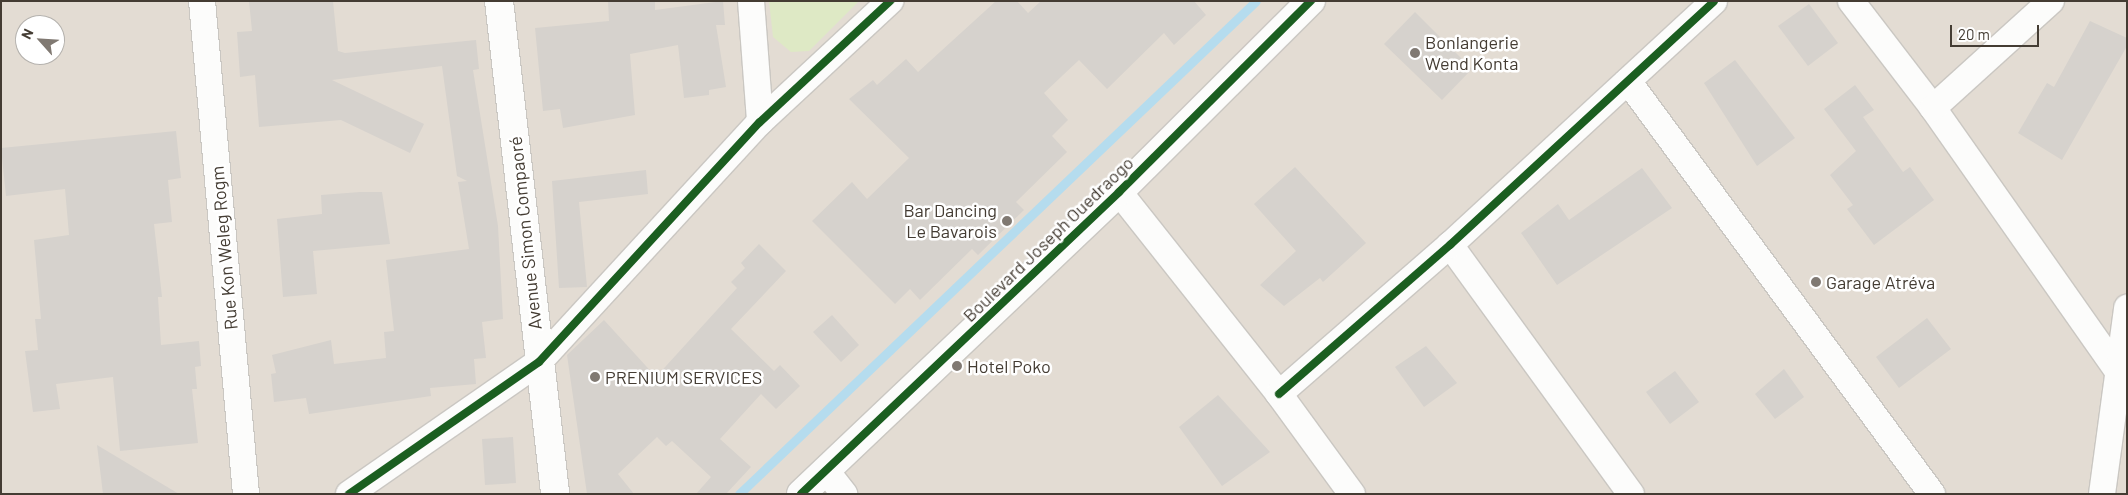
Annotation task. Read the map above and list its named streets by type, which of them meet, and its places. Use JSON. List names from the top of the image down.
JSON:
{
  "streets": {
    "street": ["Avenue Simon Compaoré", "Boulevard Joseph Ouedraogo", "Rue Kon Weleg Rogm"]
  },
  "places": [
    "Bonlangerie Wend Konta",
    "Bar Dancing Le Bavarois",
    "Garage Atréva",
    "Hotel Poko",
    "PRENIUM SERVICES"
  ],
  "scale_bar": "20 m",
  "north": "top left"
}
